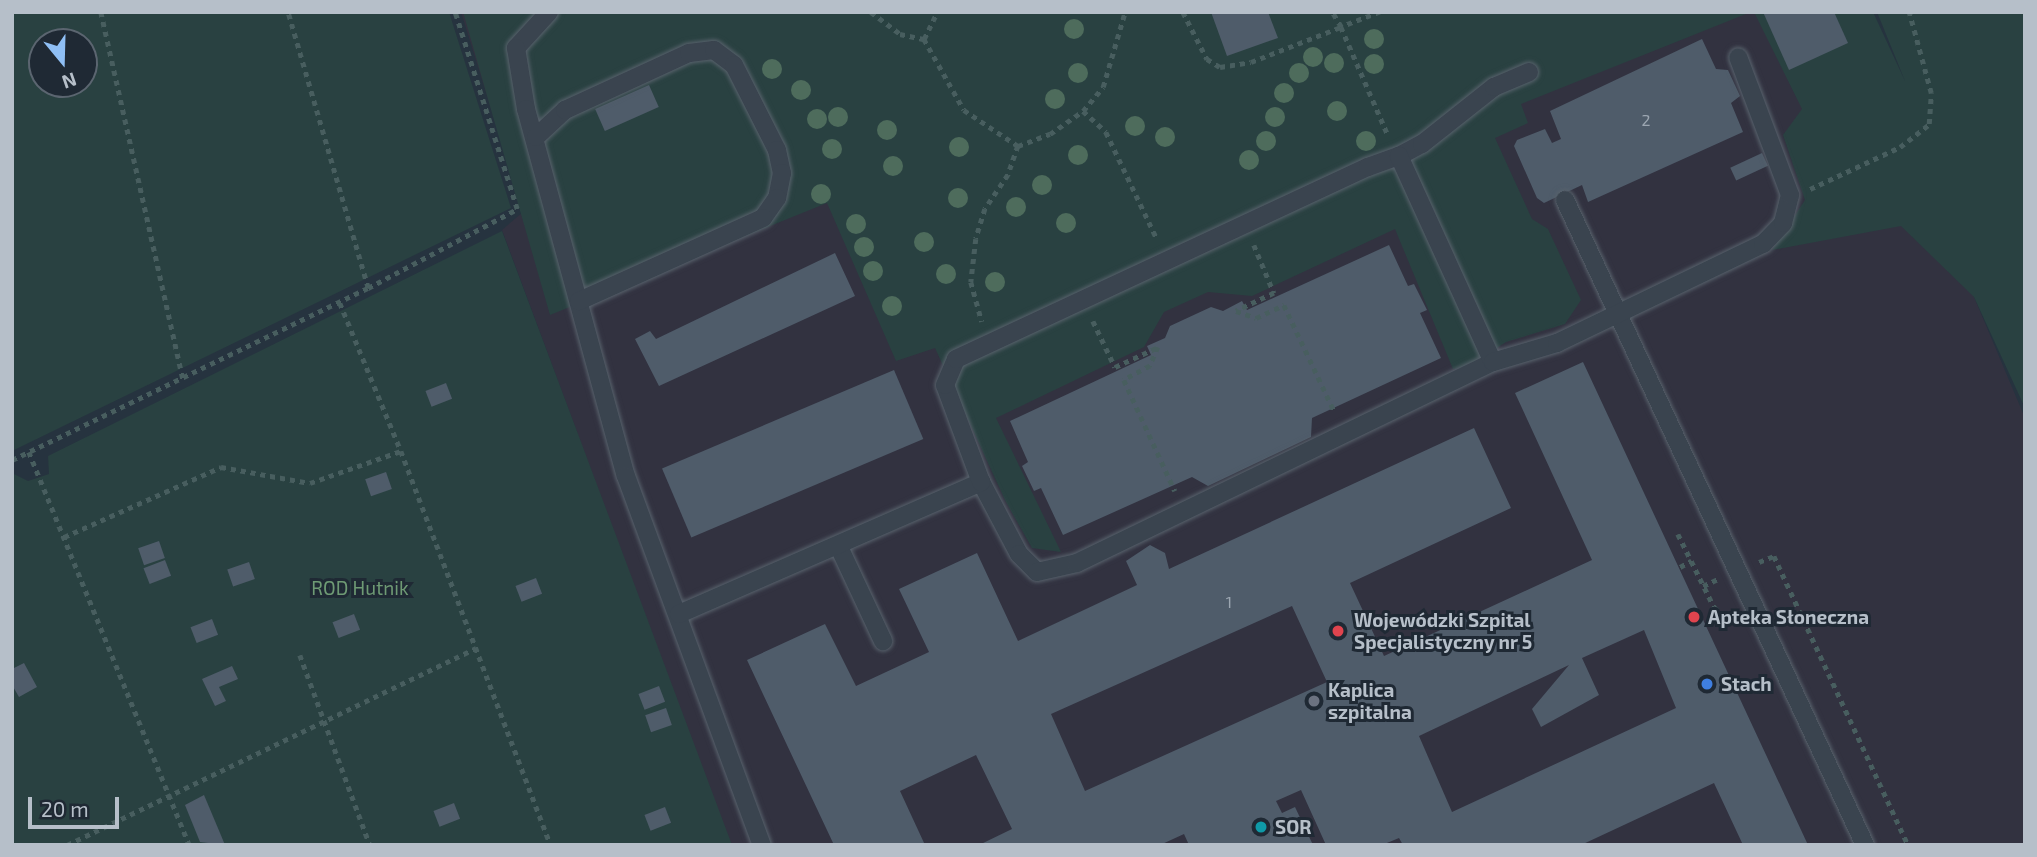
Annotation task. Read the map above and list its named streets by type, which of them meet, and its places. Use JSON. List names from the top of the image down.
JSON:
{
  "parks": ["ROD Hutnik"],
  "places": [
    "Apteka Słoneczna",
    "Wojewódzki Szpital Specjalistyczny nr 5",
    "Stach",
    "Kaplica szpitalna",
    "SOR"
  ],
  "house_numbers": ["2", "1"],
  "scale_bar": "20 m",
  "north": "bottom"
}
